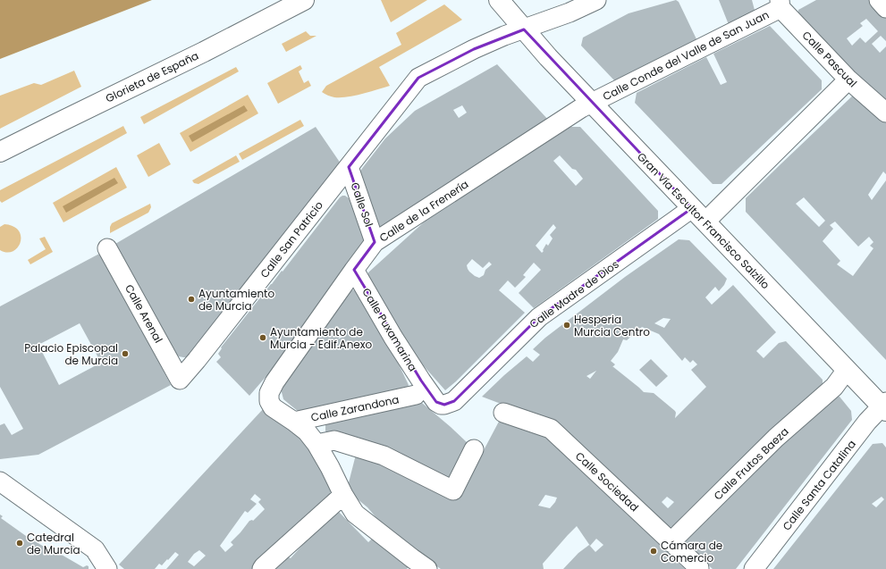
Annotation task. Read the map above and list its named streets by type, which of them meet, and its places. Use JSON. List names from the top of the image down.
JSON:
{
  "streets": {
    "main road": ["Glorieta de España", "Gran Vía Escultor Francisco Salzillo"],
    "street": [
      "Calle Conde del Valle de San Juan",
      "Calle Pascual",
      "Calle Sol",
      "Calle de la Frenería",
      "Calle San Patricio",
      "Calle Madre de Dios",
      "Calle Arenal",
      "Calle Puxamarina",
      "Calle Zarandona",
      "Calle Frutos Baeza",
      "Calle Sociedad",
      "Calle Santa Catalina"
    ]
  },
  "crossings": [
    ["Calle Conde del Valle de San Juan", "Calle Pascual"],
    ["Calle Conde del Valle de San Juan", "Calle de la Frenería"],
    ["Calle Conde del Valle de San Juan", "Gran Vía Escultor Francisco Salzillo"],
    ["Calle Sol", "Calle de la Frenería"],
    ["Calle Sol", "Calle San Patricio"],
    ["Calle de la Frenería", "Gran Vía Escultor Francisco Salzillo"],
    ["Calle de la Frenería", "Calle Puxamarina"],
    ["Calle de la Frenería", "Calle Zarandona"],
    ["Gran Vía Escultor Francisco Salzillo", "Calle San Patricio"],
    ["Gran Vía Escultor Francisco Salzillo", "Calle Madre de Dios"],
    ["Gran Vía Escultor Francisco Salzillo", "Calle Frutos Baeza"],
    ["Gran Vía Escultor Francisco Salzillo", "Calle Santa Catalina"],
    ["Calle San Patricio", "Calle Arenal"],
    ["Calle Madre de Dios", "Calle Puxamarina"],
    ["Calle Madre de Dios", "Calle Zarandona"],
    ["Calle Puxamarina", "Calle Zarandona"],
    ["Calle Frutos Baeza", "Calle Sociedad"]
  ],
  "places": [
    "Ayuntamiento de Murcia",
    "Hesperia Murcia Centro",
    "Ayuntamiento de Murcia - Edif.Anexo",
    "Palacio Episcopal de Murcia",
    "Catedral de Murcia",
    "Cámara de Comercio"
  ]
}
